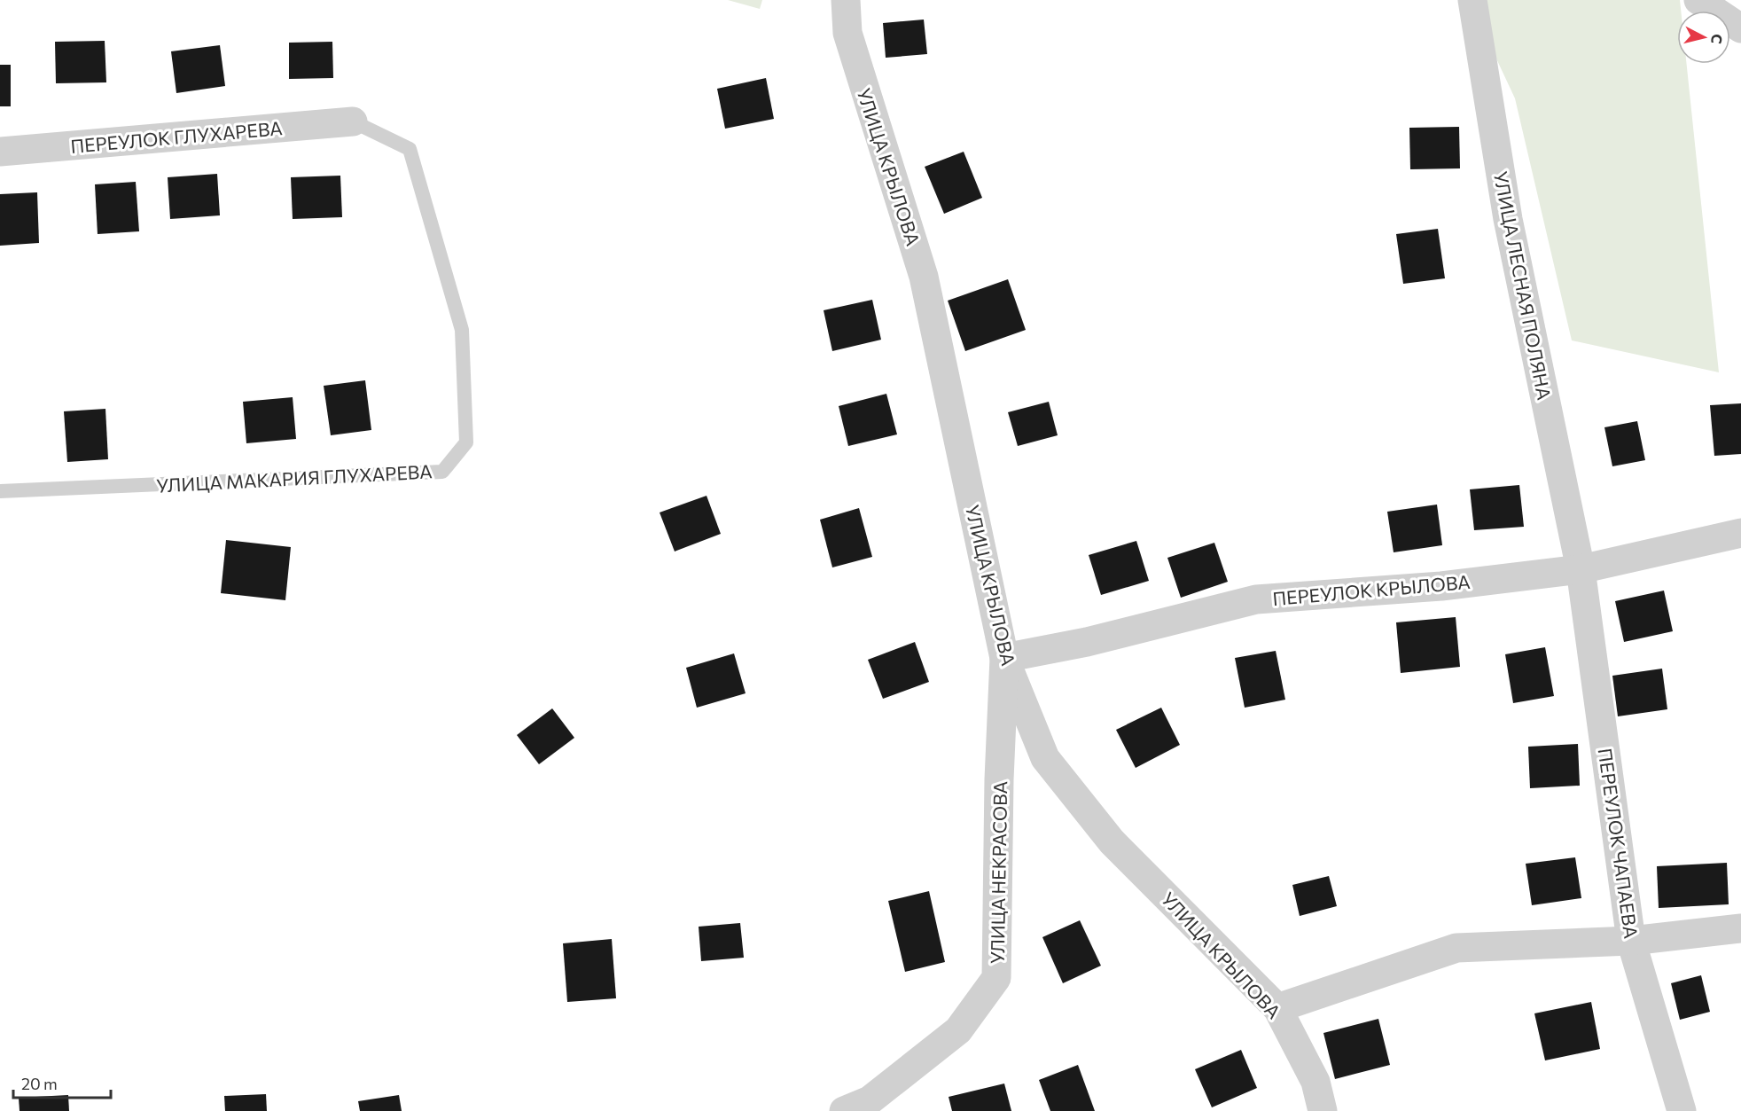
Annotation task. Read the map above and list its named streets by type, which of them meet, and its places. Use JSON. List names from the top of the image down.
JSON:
{
  "streets": {
    "street": [
      "ПЕРЕУЛОК ГЛУХАРЕВА",
      "УЛИЦА КРЫЛОВА",
      "УЛИЦА ЛЕСНАЯ ПОЛЯНА",
      "ПЕРЕУЛОК КРЫЛОВА",
      "ПЕРЕУЛОК ЧАПАЕВА",
      "УЛИЦА НЕКРАСОВА"
    ],
    "lane": ["УЛИЦА МАКАРИЯ ГЛУХАРЕВА"]
  },
  "crossings": [
    ["ПЕРЕУЛОК ГЛУХАРЕВА", "УЛИЦА МАКАРИЯ ГЛУХАРЕВА"],
    ["УЛИЦА КРЫЛОВА", "ПЕРЕУЛОК КРЫЛОВА"],
    ["УЛИЦА КРЫЛОВА", "УЛИЦА НЕКРАСОВА"],
    ["УЛИЦА ЛЕСНАЯ ПОЛЯНА", "ПЕРЕУЛОК КРЫЛОВА"],
    ["УЛИЦА ЛЕСНАЯ ПОЛЯНА", "ПЕРЕУЛОК ЧАПАЕВА"],
    ["ПЕРЕУЛОК КРЫЛОВА", "ПЕРЕУЛОК ЧАПАЕВА"],
    ["ПЕРЕУЛОК КРЫЛОВА", "УЛИЦА НЕКРАСОВА"]
  ],
  "scale_bar": "20 m",
  "north": "right"
}
